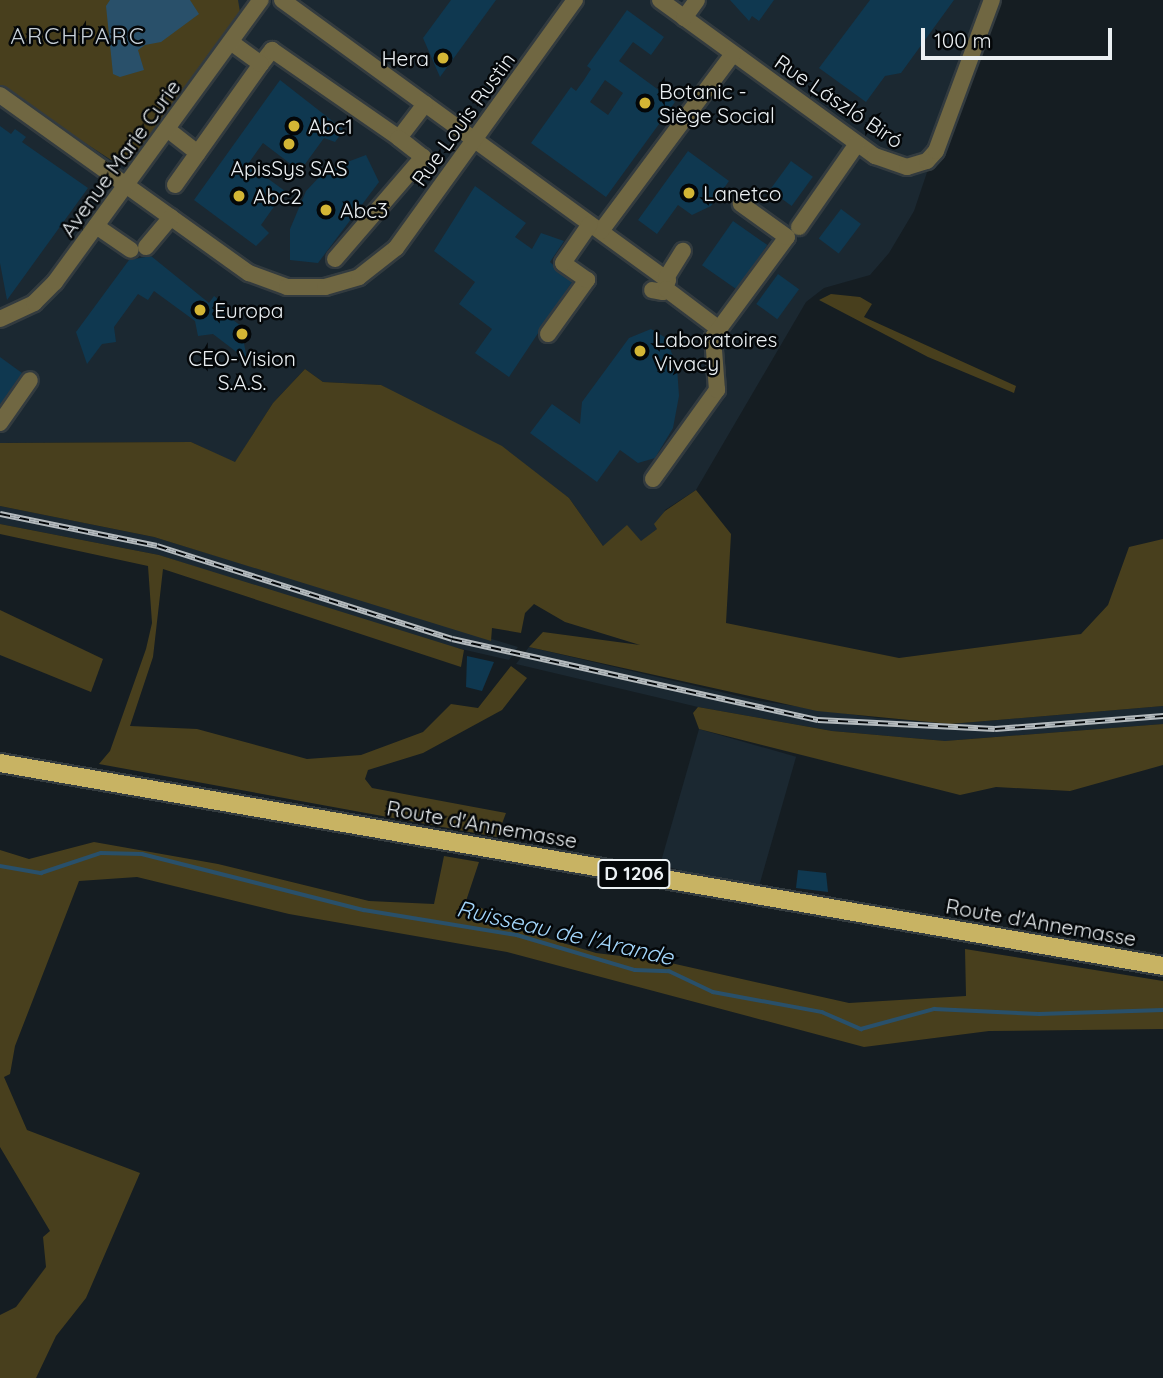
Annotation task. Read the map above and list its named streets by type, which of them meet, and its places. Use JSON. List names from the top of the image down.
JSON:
{
  "streets": {
    "main road": ["Route d'Annemasse", "D 1206"],
    "street": ["Rue László Biró", "Rue Louis Rustin", "Avenue Marie Curie"]
  },
  "crossings": [
    ["Rue Louis Rustin", "Avenue Marie Curie"]
  ],
  "districts": ["ARCHPARC"],
  "water": ["Ruisseau de l'Arande"],
  "places": [
    "Hera",
    "Botanic - Siège Social",
    "Abc1",
    "ApisSys SAS",
    "Lanetco",
    "Abc2",
    "Abc3",
    "Europa",
    "CEO-Vision S.A.S.",
    "Laboratoires Vivacy"
  ],
  "scale_bar": "100 m"
}
